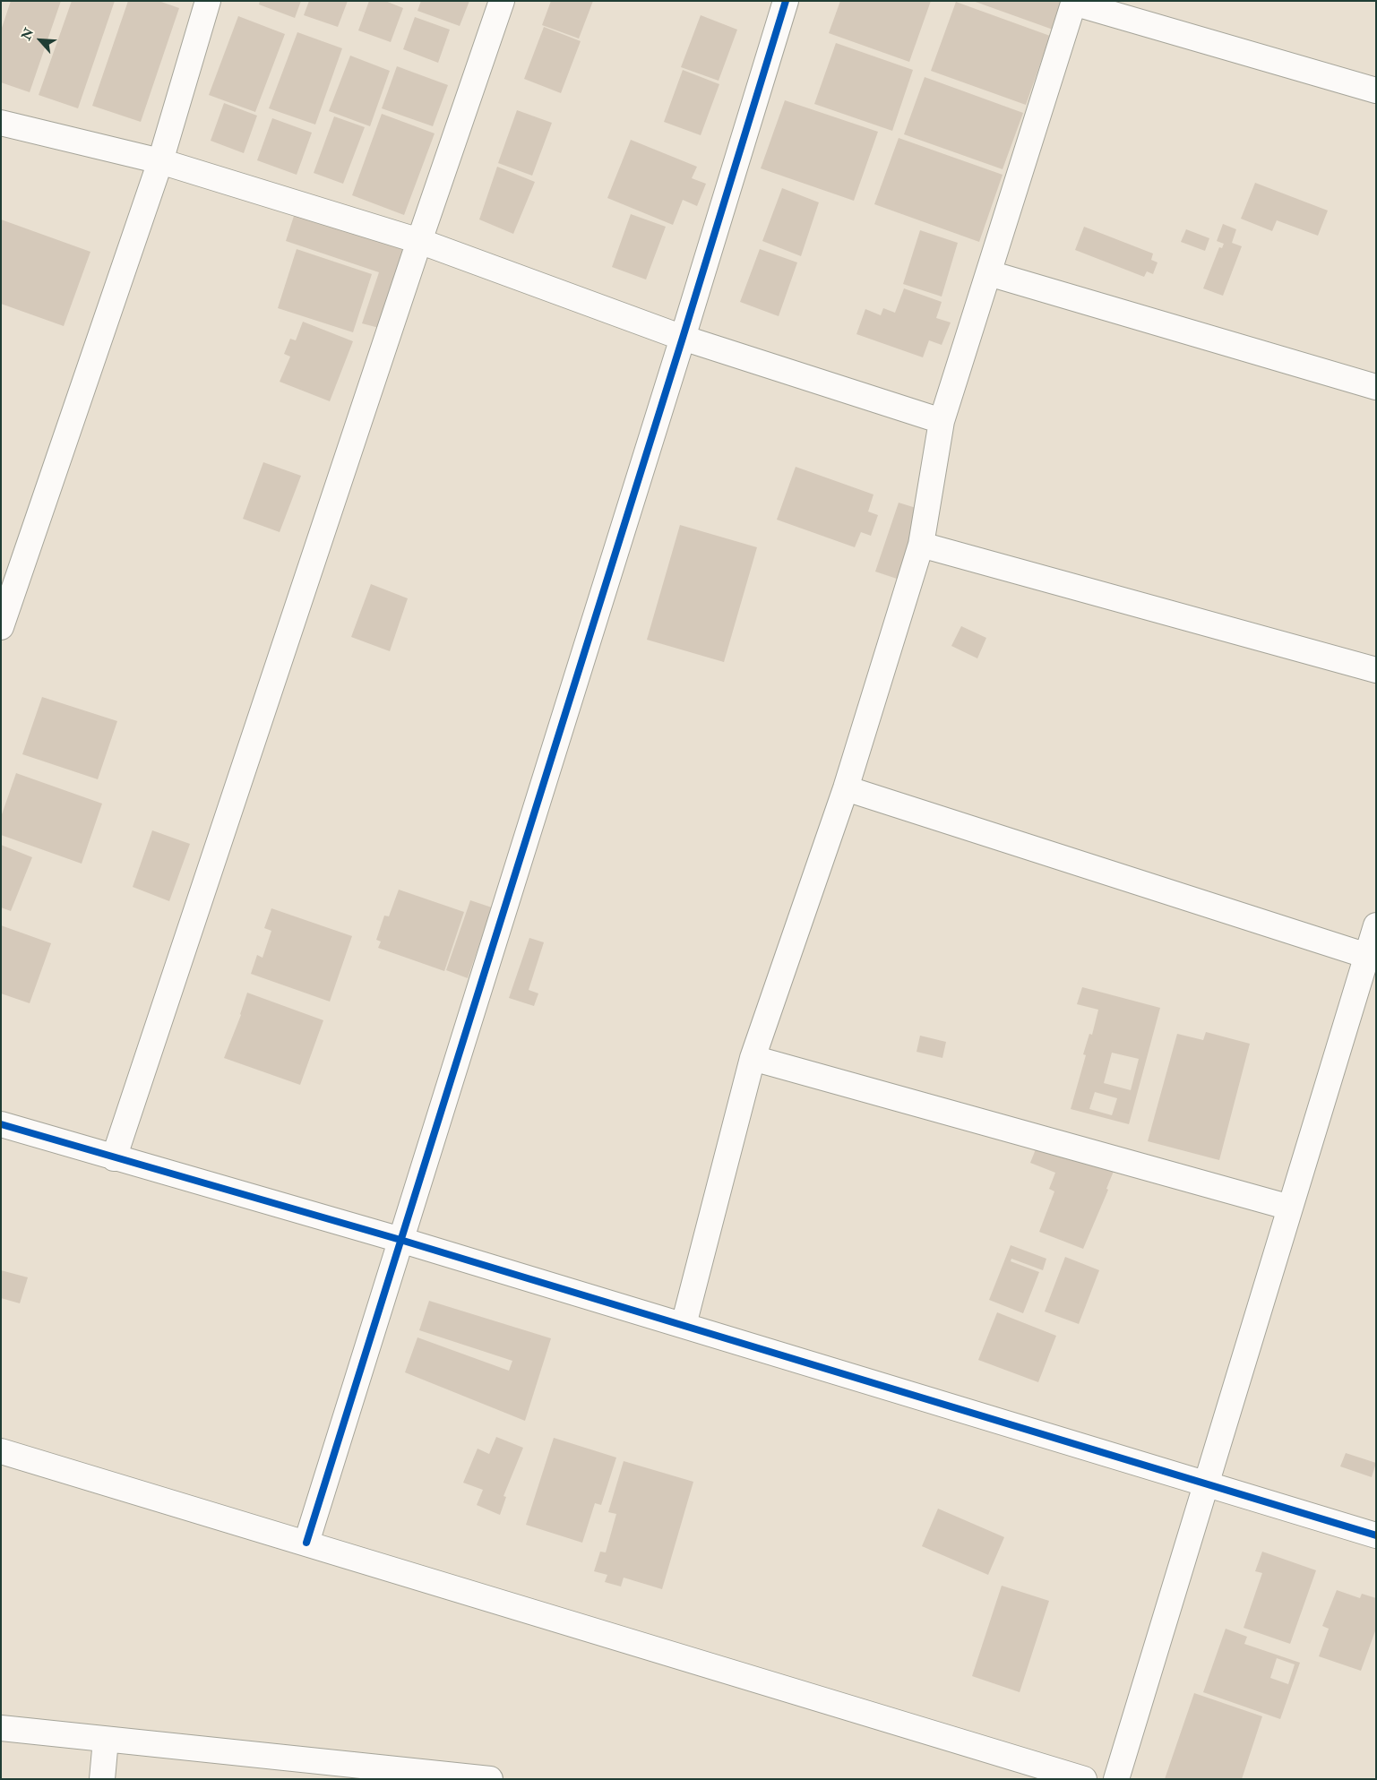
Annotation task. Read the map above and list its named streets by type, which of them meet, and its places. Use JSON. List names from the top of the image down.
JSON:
{
  "north": "top left"
}
